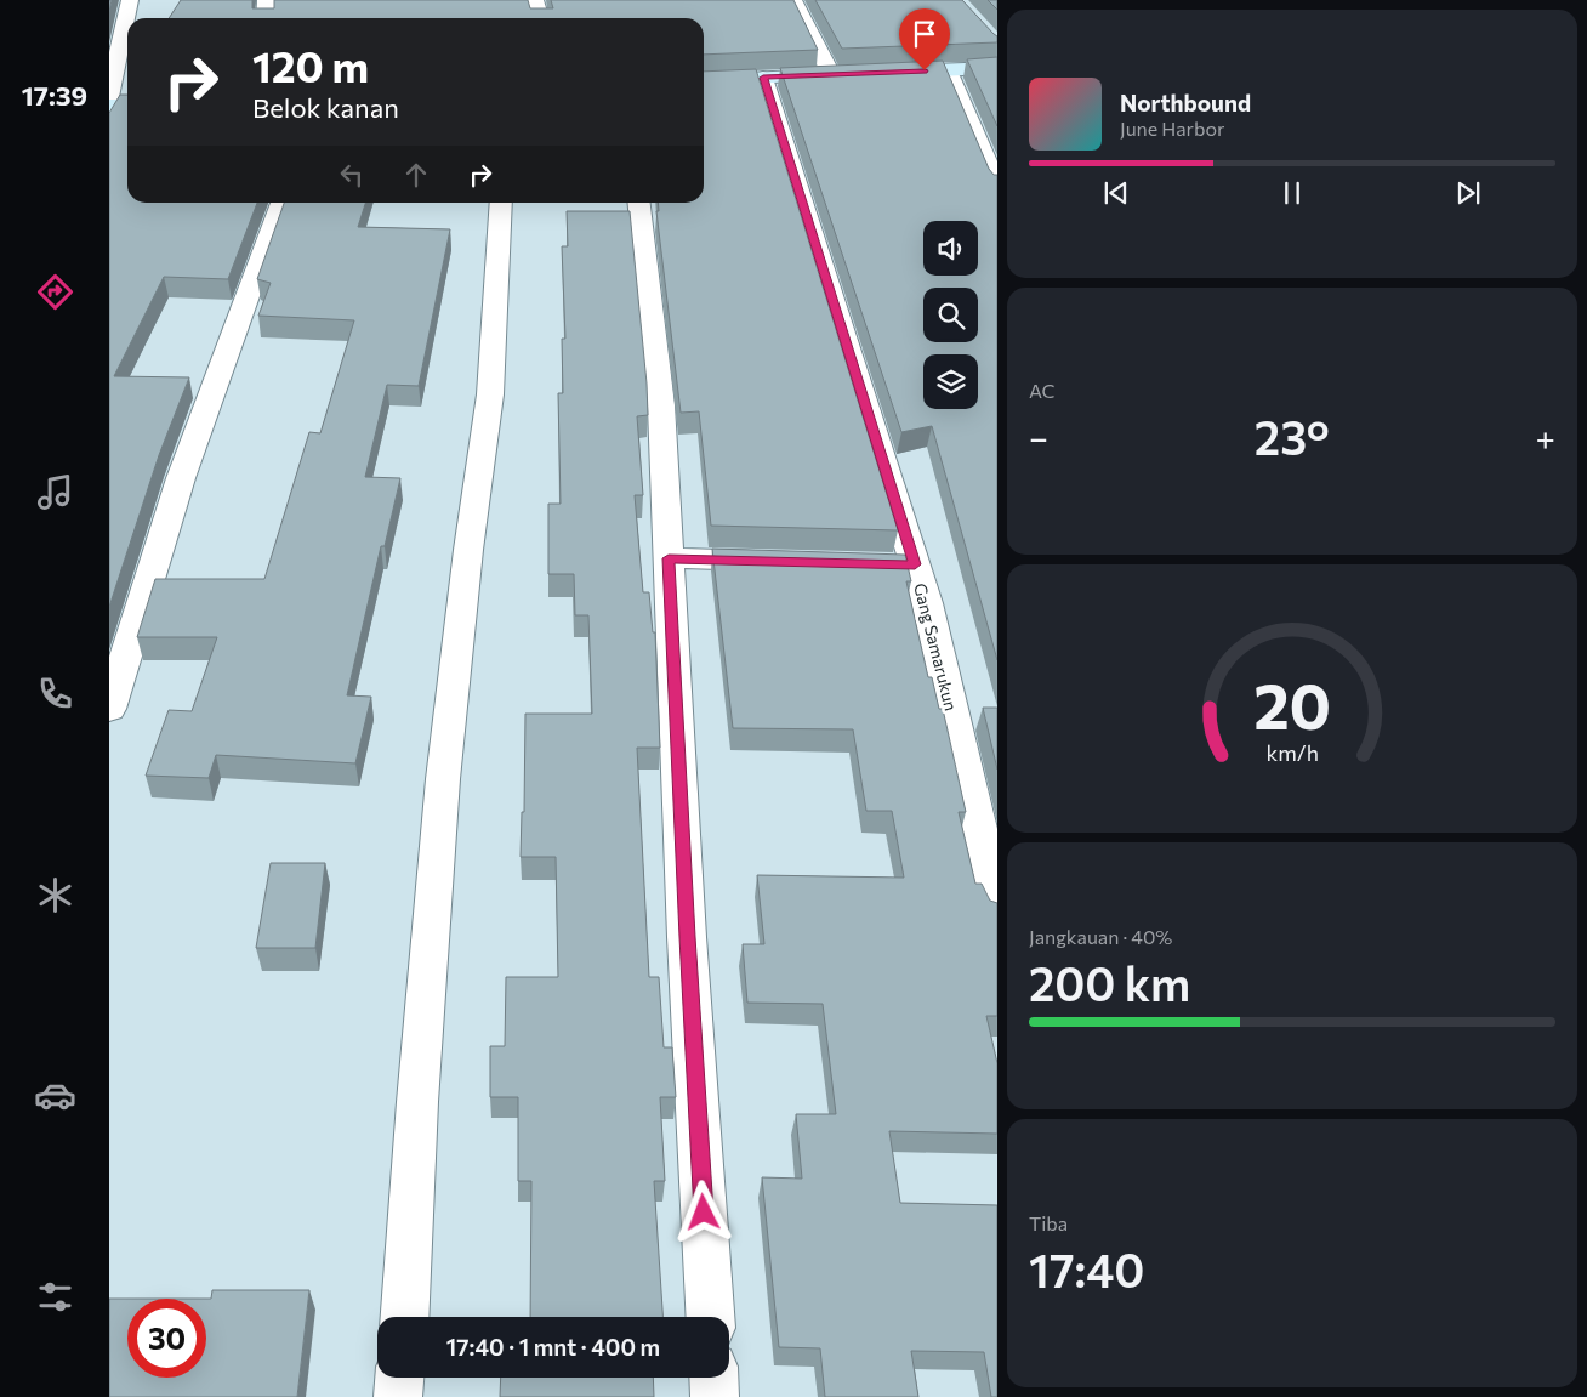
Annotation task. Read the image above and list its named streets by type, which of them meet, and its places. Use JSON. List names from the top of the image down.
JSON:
{
  "streets": {
    "street": ["Gang Samarukun"]
  },
  "page": {
    "tabs": "17:39",
    "turn": ["120 m", "Belok kanan"],
    "song": ["Northbound", "June Harbor"],
    "tile": [
      "AC",
      ["Jangkauan · 40%", "200 km"],
      ["Tiba", "17:40"]
    ],
    "heat": ["−", "23°", "+"],
    "limit": "30",
    "trip": "17:40 · 1 mnt · 400 m",
    "gauge": ["20", "km/h"]
  }
}
